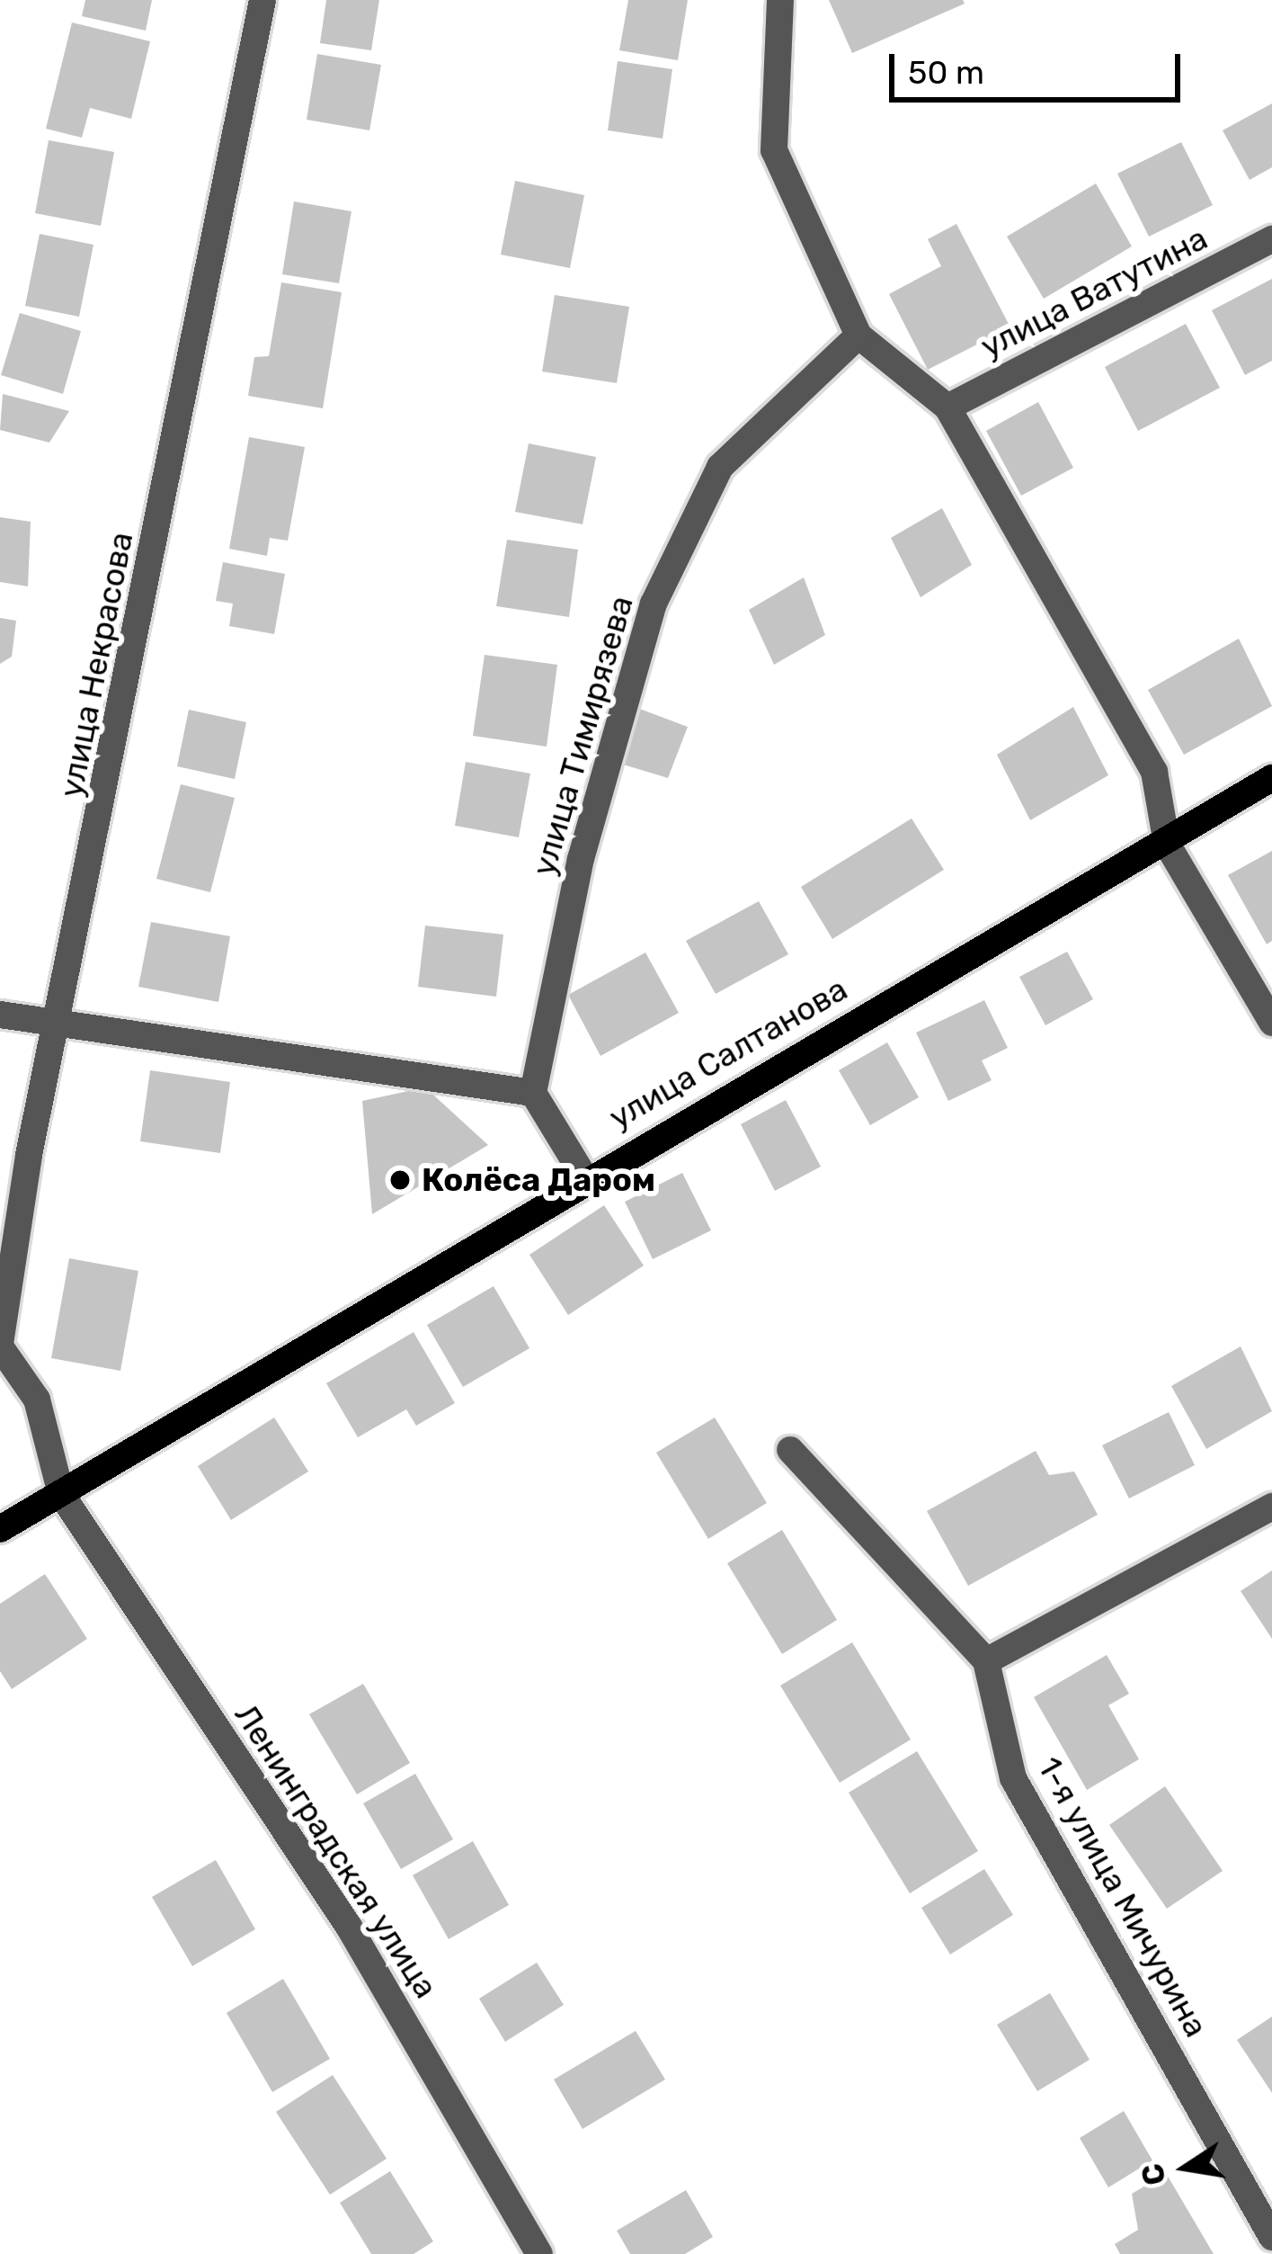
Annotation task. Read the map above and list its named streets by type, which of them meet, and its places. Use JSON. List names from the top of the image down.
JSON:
{
  "streets": {
    "main road": ["улица Салтанова"],
    "street": [
      "улица Ватутина",
      "улица Некрасова",
      "улица Тимирязева",
      "Ленинградская улица",
      "1-я улица Мичурина"
    ]
  },
  "crossings": [
    ["улица Некрасова", "улица Салтанова"],
    ["улица Некрасова", "Ленинградская улица"],
    ["улица Салтанова", "Ленинградская улица"]
  ],
  "places": ["Колёса Даром"],
  "scale_bar": "50 m",
  "north": "left"
}
